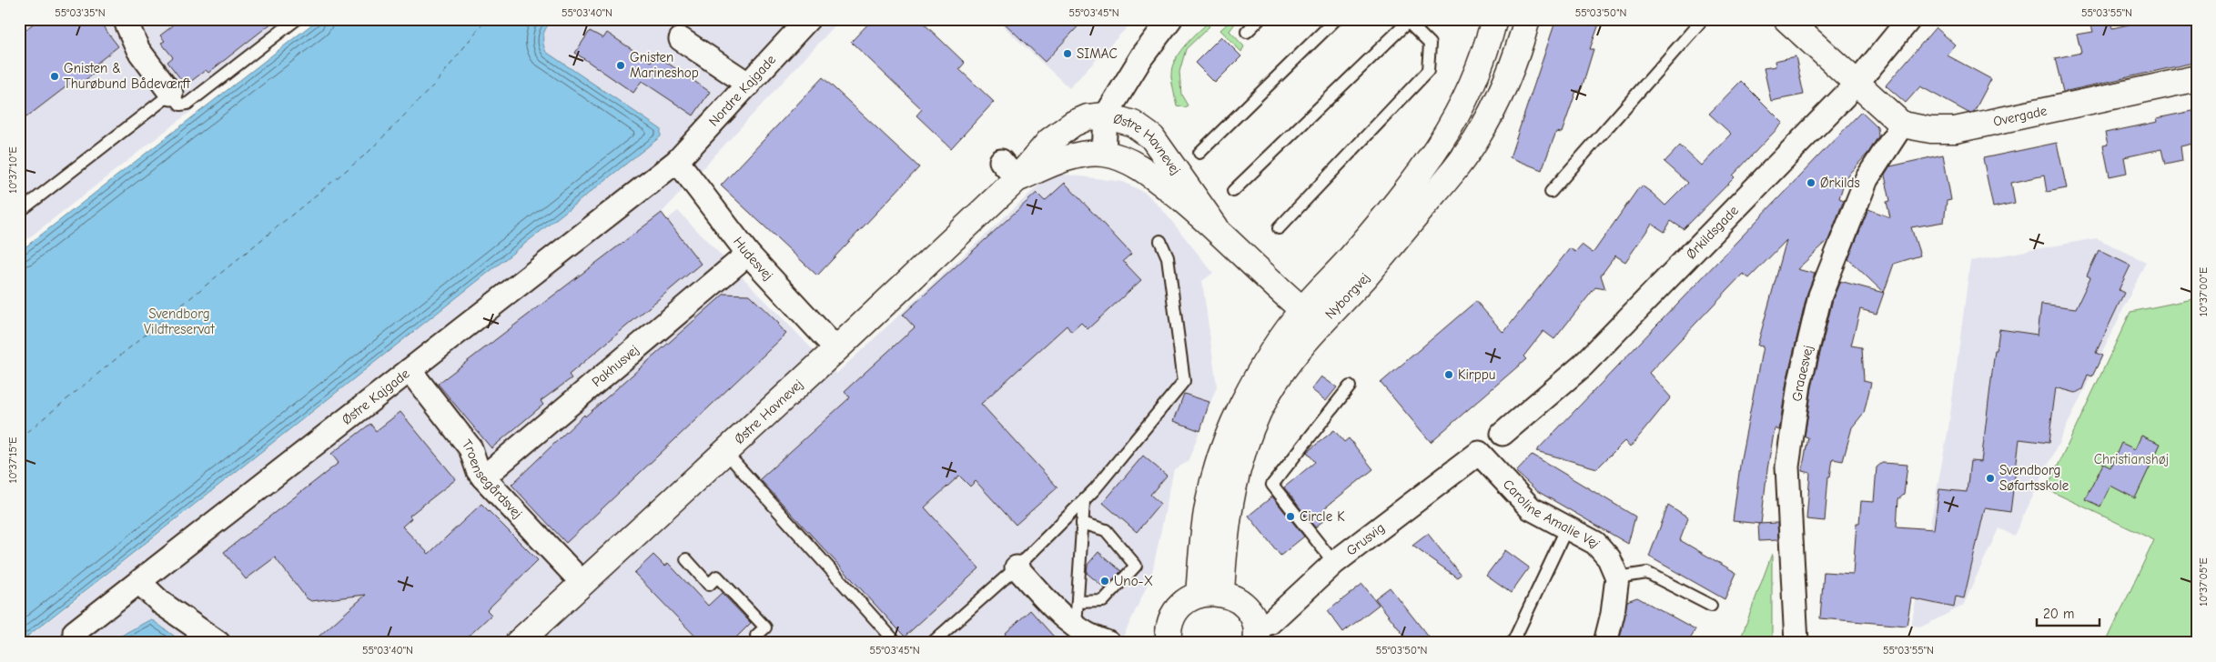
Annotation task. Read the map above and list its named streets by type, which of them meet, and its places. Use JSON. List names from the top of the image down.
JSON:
{
  "streets": {
    "street": [
      "Nordre Kajgade",
      "Overgade",
      "Østre Havnevej",
      "Ørkildsgade",
      "Hudesvej",
      "Nyborgvej",
      "Pakhusvej",
      "Graaesvej",
      "Østre Kajgade",
      "Troensegårdsvej",
      "Caroline Amalie Vej",
      "Grusvig"
    ]
  },
  "crossings": [
    ["Nordre Kajgade", "Hudesvej"],
    ["Nordre Kajgade", "Østre Kajgade"],
    ["Overgade", "Graaesvej"],
    ["Østre Havnevej", "Hudesvej"],
    ["Østre Havnevej", "Nyborgvej"],
    ["Østre Havnevej", "Troensegårdsvej"],
    ["Hudesvej", "Pakhusvej"],
    ["Hudesvej", "Østre Kajgade"],
    ["Pakhusvej", "Troensegårdsvej"],
    ["Østre Kajgade", "Troensegårdsvej"],
    ["Caroline Amalie Vej", "Grusvig"]
  ],
  "parks": ["Svendborg Vildtreservat", "Christianshøj"],
  "places": [
    "SIMAC",
    "Gnisten Marineshop",
    "Gnisten & Thurøbund Bådeværft",
    "Ørkilds",
    "Kirppu",
    "Svendborg Søfartsskole",
    "Circle K",
    "Uno-X"
  ],
  "scale_bar": "20 m",
  "coordinates": [
    "55°03'35\"N",
    "55°03'40\"N",
    "55°03'45\"N",
    "55°03'50\"N",
    "55°03'55\"N",
    "10°37'10\"E",
    "10°37'00\"E",
    "10°37'15\"E",
    "10°37'05\"E"
  ]
}
